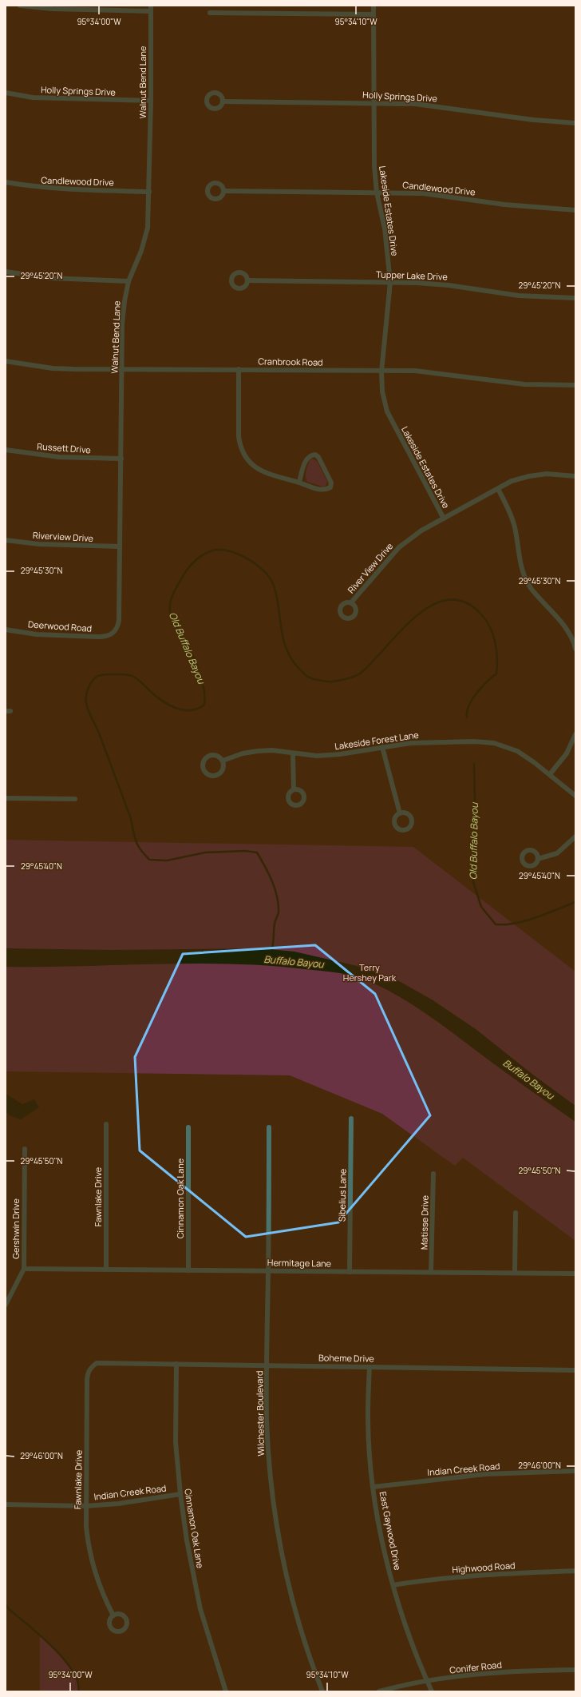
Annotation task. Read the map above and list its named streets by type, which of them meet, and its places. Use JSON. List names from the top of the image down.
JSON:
{
  "streets": {
    "street": [
      "Walnut Bend Lane",
      "Holly Springs Drive",
      "Candlewood Drive",
      "Lakeside Estates Drive",
      "Tupper Lake Drive",
      "Cranbrook Road",
      "Russett Drive",
      "Riverview Drive",
      "River View Drive",
      "Deerwood Road",
      "Lakeside Forest Lane",
      "Sibelius Lane",
      "Fawnlake Drive",
      "Cinnamon Oak Lane",
      "Matisse Drive",
      "Gershwin Drive",
      "Hermitage Lane",
      "Boheme Drive",
      "Wilchester Boulevard",
      "Indian Creek Road",
      "East Gaywood Drive",
      "Highwood Road",
      "Conifer Road"
    ]
  },
  "crossings": [
    ["Walnut Bend Lane", "Holly Springs Drive"],
    ["Walnut Bend Lane", "Candlewood Drive"],
    ["Walnut Bend Lane", "Cranbrook Road"],
    ["Walnut Bend Lane", "Russett Drive"],
    ["Walnut Bend Lane", "Riverview Drive"],
    ["Walnut Bend Lane", "Deerwood Road"],
    ["Holly Springs Drive", "Lakeside Estates Drive"],
    ["Candlewood Drive", "Lakeside Estates Drive"],
    ["Lakeside Estates Drive", "Tupper Lake Drive"],
    ["Lakeside Estates Drive", "Cranbrook Road"],
    ["Lakeside Estates Drive", "River View Drive"],
    ["Sibelius Lane", "Hermitage Lane"],
    ["Fawnlake Drive", "Hermitage Lane"],
    ["Fawnlake Drive", "Boheme Drive"],
    ["Fawnlake Drive", "Indian Creek Road"],
    ["Cinnamon Oak Lane", "Hermitage Lane"],
    ["Cinnamon Oak Lane", "Boheme Drive"],
    ["Cinnamon Oak Lane", "Indian Creek Road"],
    ["Matisse Drive", "Hermitage Lane"],
    ["Gershwin Drive", "Hermitage Lane"],
    ["Hermitage Lane", "Wilchester Boulevard"],
    ["Boheme Drive", "Wilchester Boulevard"],
    ["Boheme Drive", "East Gaywood Drive"],
    ["Indian Creek Road", "East Gaywood Drive"],
    ["East Gaywood Drive", "Highwood Road"],
    ["East Gaywood Drive", "Conifer Road"]
  ],
  "water": ["Old Buffalo Bayou", "Buffalo Bayou"],
  "parks": ["Terry Hershey Park"],
  "coordinates": [
    "95°34'00\"W",
    "95°34'10\"W",
    "29°45'20\"N",
    "29°45'30\"N",
    "29°45'40\"N",
    "29°45'50\"N",
    "29°46'00\"N"
  ]
}
